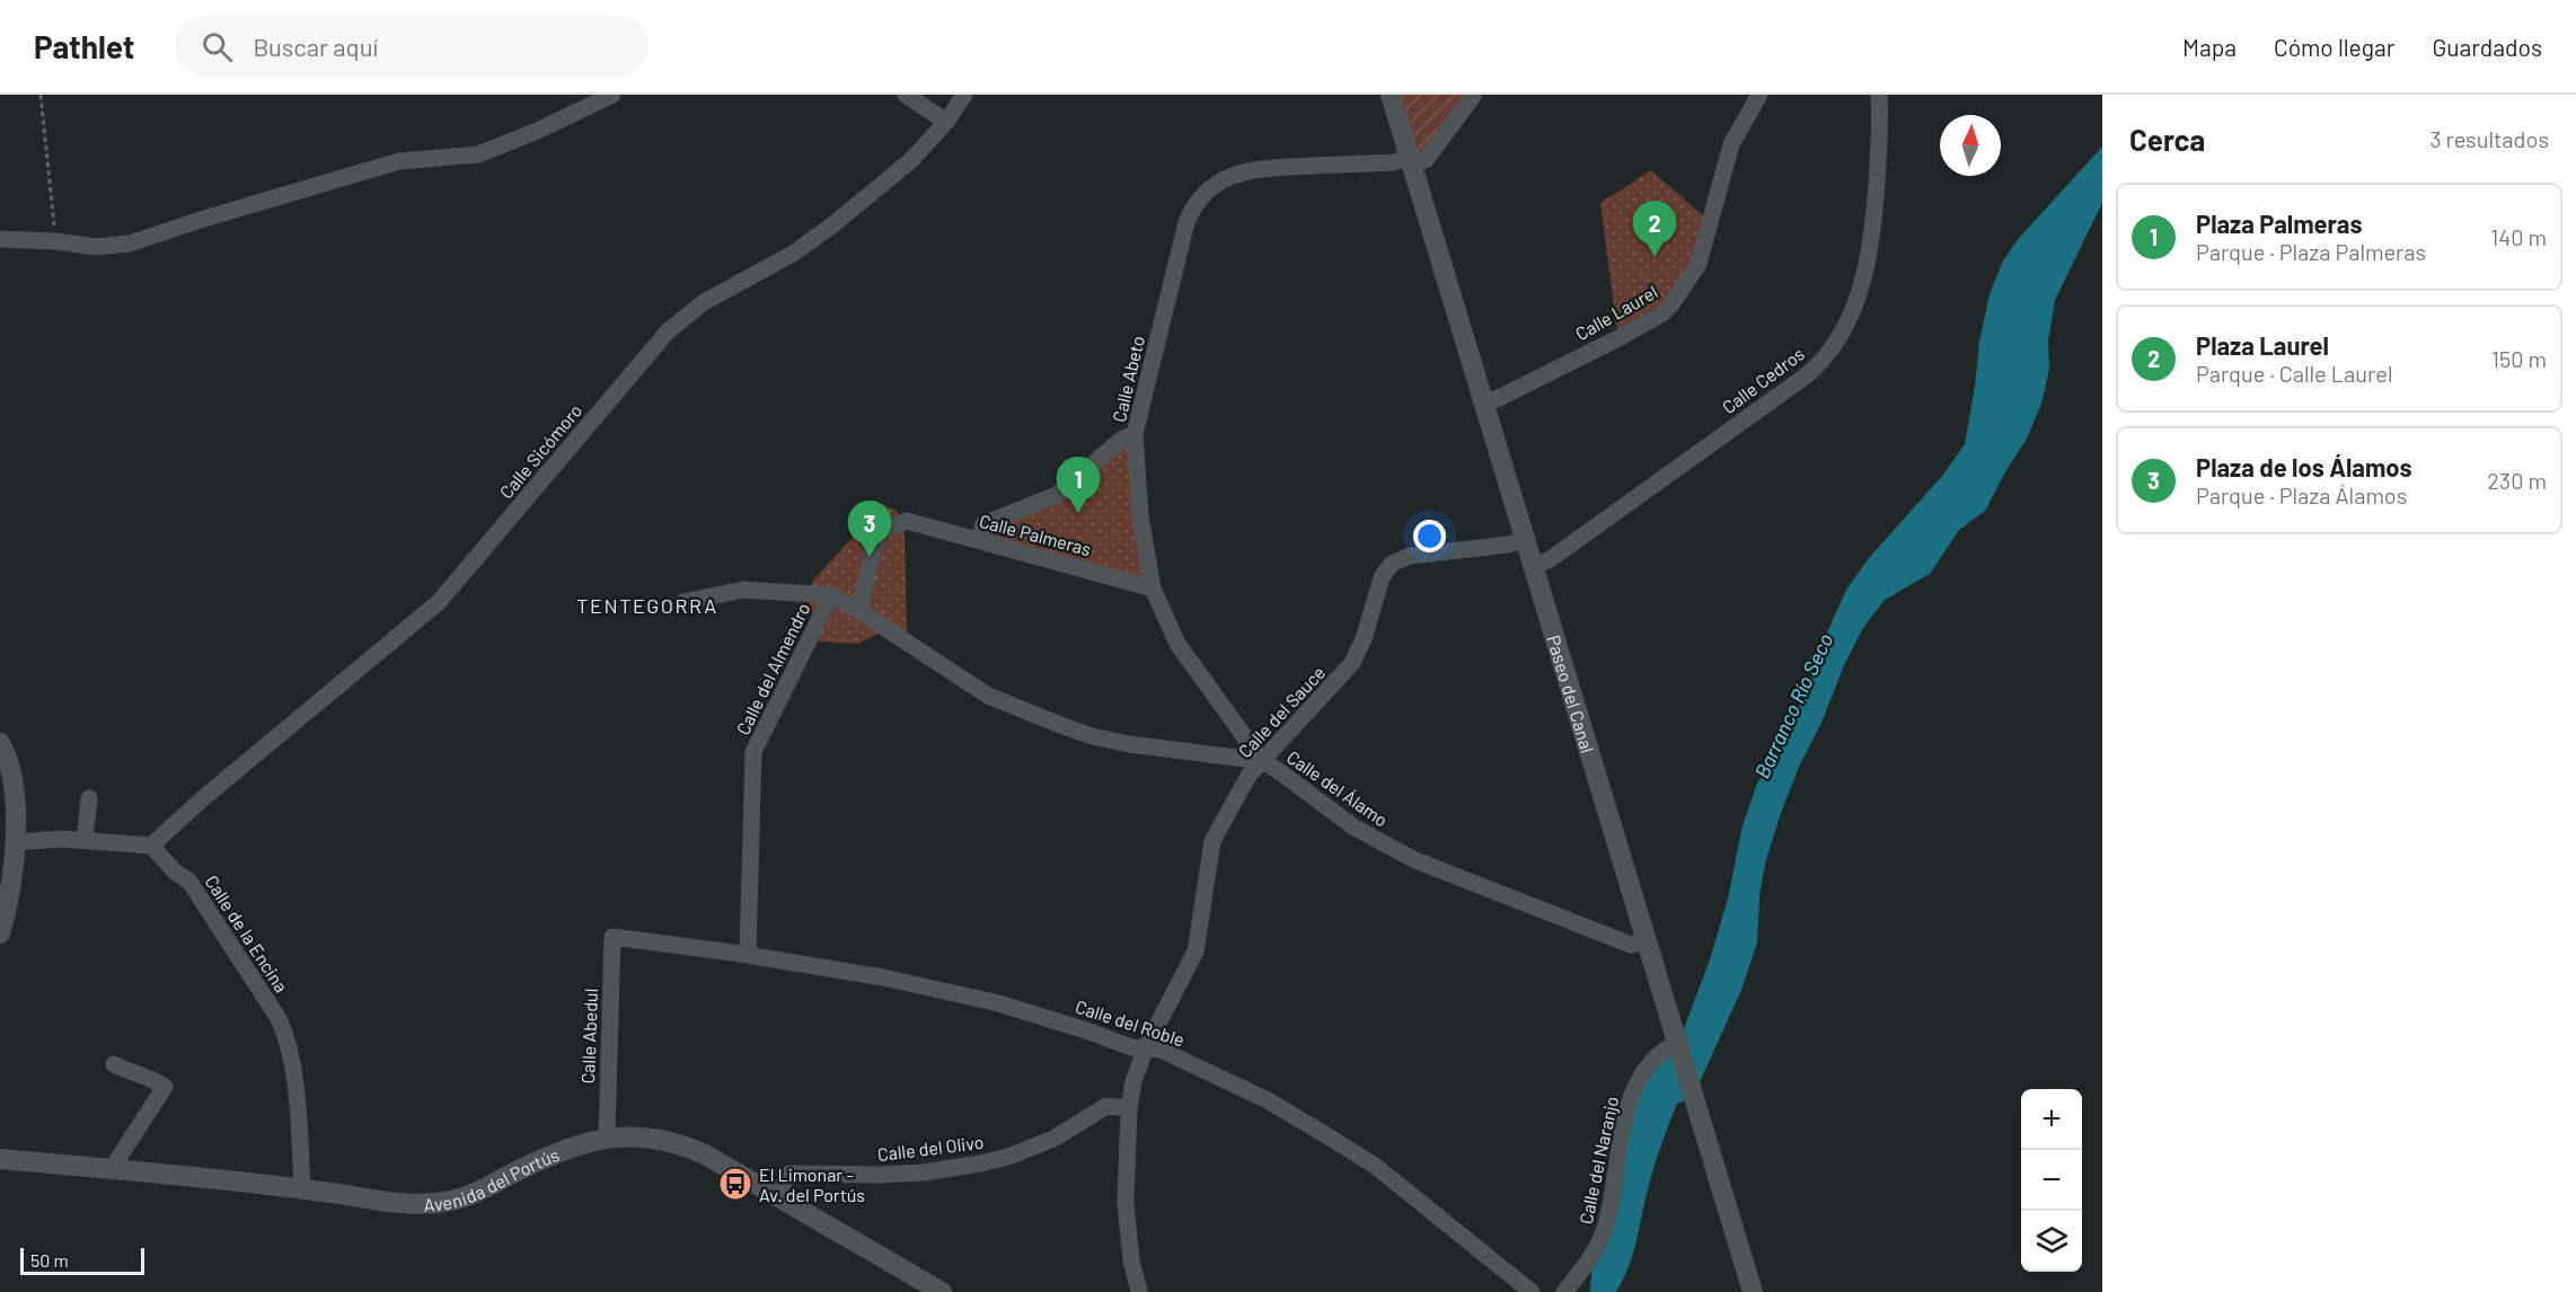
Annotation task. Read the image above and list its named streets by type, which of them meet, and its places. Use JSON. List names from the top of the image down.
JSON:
{
  "streets": {
    "street": [
      "Calle Laurel",
      "Calle Abeto",
      "Calle Cedros",
      "Calle Sicómoro",
      "Calle Palmeras",
      "Calle del Almendro",
      "Paseo del Canal",
      "Calle del Sauce",
      "Calle del Álamo",
      "Calle de la Encina",
      "Calle del Roble",
      "Calle Abedul",
      "Calle del Olivo",
      "Calle del Naranjo",
      "Avenida del Portús"
    ]
  },
  "crossings": [
    ["Calle Laurel", "Paseo del Canal"],
    ["Calle Abeto", "Calle Palmeras"],
    ["Calle Abeto", "Paseo del Canal"],
    ["Calle Abeto", "Calle del Sauce"],
    ["Calle Abeto", "Calle del Álamo"],
    ["Calle Cedros", "Paseo del Canal"],
    ["Calle Sicómoro", "Calle de la Encina"],
    ["Calle Palmeras", "Calle del Almendro"],
    ["Calle Palmeras", "Calle del Álamo"],
    ["Calle del Almendro", "Calle del Álamo"],
    ["Calle del Almendro", "Calle del Roble"],
    ["Paseo del Canal", "Calle del Sauce"],
    ["Paseo del Canal", "Calle del Álamo"],
    ["Paseo del Canal", "Calle del Naranjo"],
    ["Calle del Sauce", "Calle del Álamo"],
    ["Calle del Sauce", "Calle del Roble"],
    ["Calle del Sauce", "Calle del Olivo"],
    ["Calle de la Encina", "Avenida del Portús"],
    ["Calle del Roble", "Calle Abedul"],
    ["Calle Abedul", "Avenida del Portús"],
    ["Calle del Olivo", "Avenida del Portús"]
  ],
  "districts": ["TENTEGORRA"],
  "water": ["Barranco Río Seco"],
  "places": {
    "bus stop": ["El Limonar - Av. del Portús"]
  },
  "scale_bar": "50 m",
  "north": "top",
  "page": {
    "header": "Pathlet",
    "search": "Buscar aquí",
    "nav": ["Mapa", "Cómo llegar", "Guardados"],
    "heading": ["Cerca", "3 resultados"],
    "list": [
      {
        "mark": "1",
        "name": "Plaza Palmeras",
        "note": "Parque · Plaza Palmeras",
        "value": "140 m"
      },
      {
        "mark": "2",
        "name": "Plaza Laurel",
        "note": "Parque · Calle Laurel",
        "value": "150 m"
      },
      {
        "mark": "3",
        "name": "Plaza de los Álamos",
        "note": "Parque · Plaza Álamos",
        "value": "230 m"
      }
    ],
    "pins": ["2", "1", "3"],
    "map_buttons": ["+", "−"],
    "scale": "50 m"
  }
}
